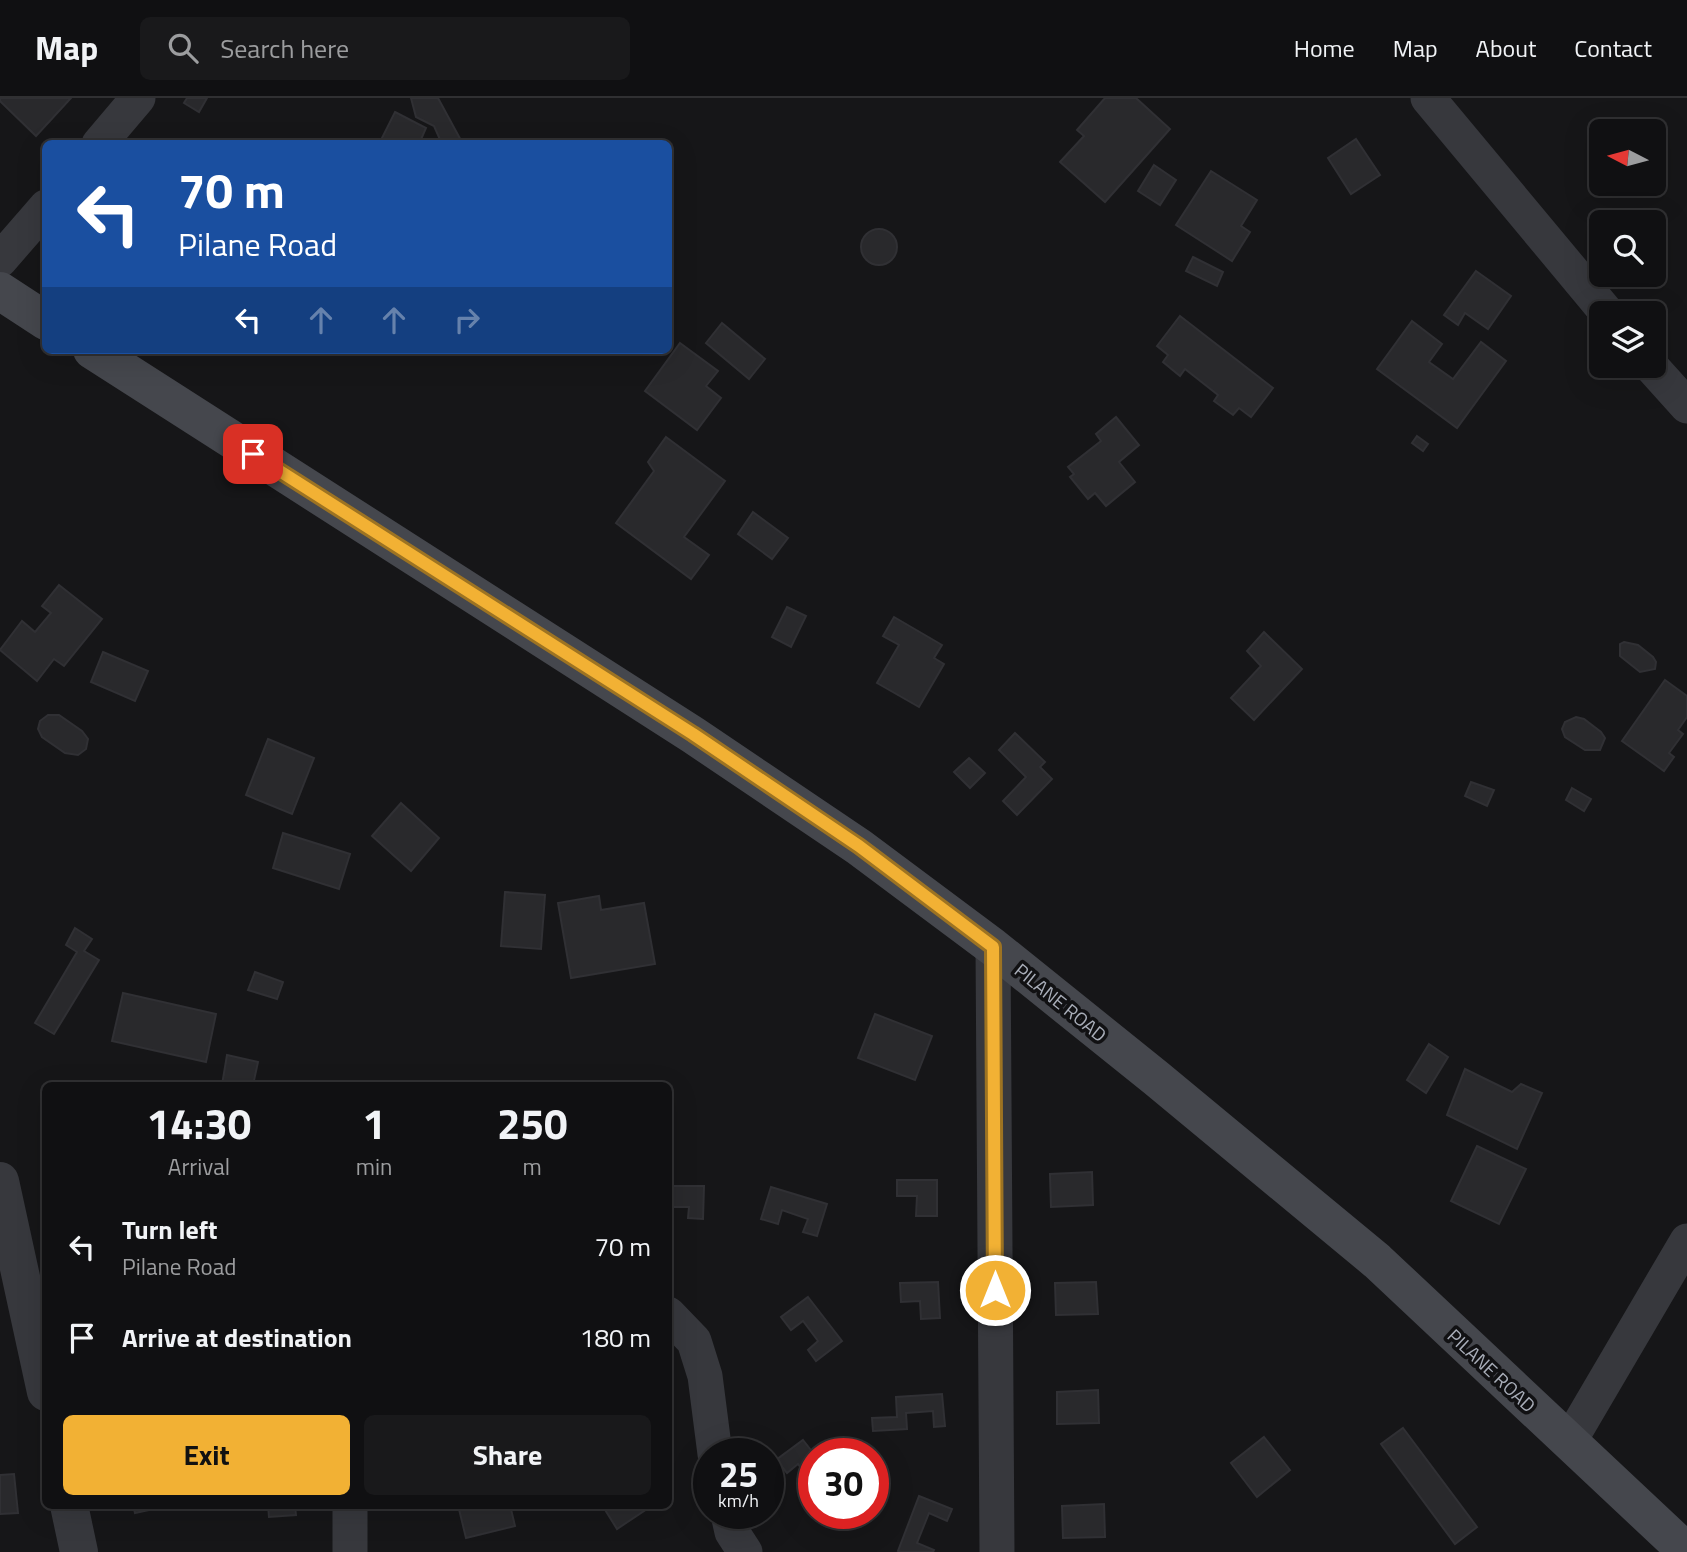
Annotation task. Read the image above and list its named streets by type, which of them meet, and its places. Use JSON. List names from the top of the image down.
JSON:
{
  "streets": {
    "main road": ["PILANE ROAD"]
  },
  "north": "left",
  "page": {
    "header": "Map",
    "search": "Search here",
    "nav": [
      "Home",
      "Map",
      "About",
      "Contact"
    ],
    "turn": ["70 m", "Pilane Road"],
    "eta": [
      "14:30",
      "Arrival",
      "1",
      "min",
      "250",
      "m"
    ],
    "list": [
      {
        "name": "Turn left",
        "note": "Pilane Road",
        "value": "70 m"
      },
      {
        "name": "Arrive at destination",
        "value": "180 m"
      }
    ],
    "buttons": ["Exit", "Share"],
    "speed": "25 km/h",
    "limit": "30"
  }
}
